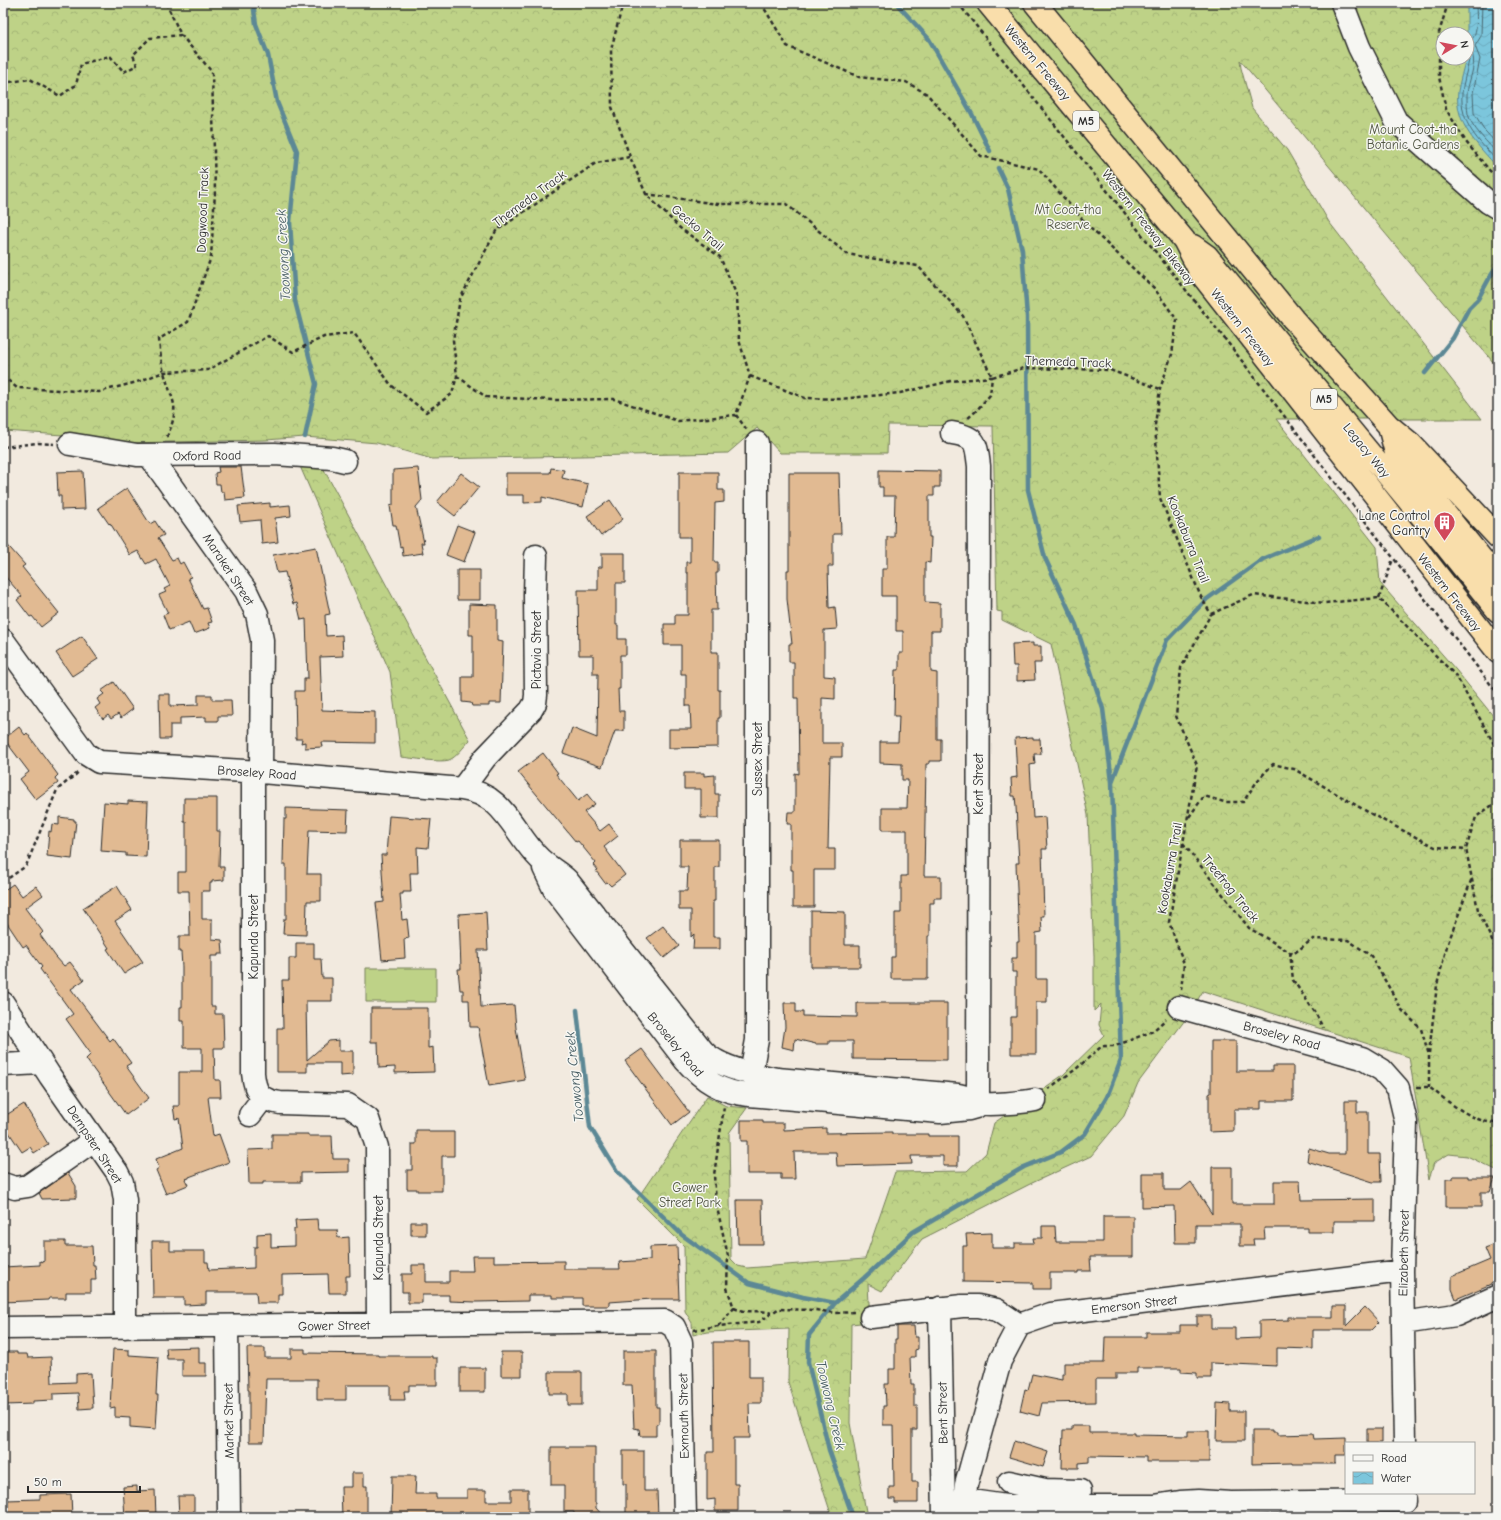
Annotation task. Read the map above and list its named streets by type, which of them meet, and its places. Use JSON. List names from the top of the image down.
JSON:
{
  "streets": {
    "highway": ["Western Freeway", "M5", "Legacy Way"],
    "street": [
      "Oxford Road",
      "Maraket Street",
      "Pictavia Street",
      "Sussex Street",
      "Broseley Road",
      "Kent Street",
      "Kapunda Street",
      "Dempster Street",
      "Elizabeth Street",
      "Emerson Street",
      "Gower Street",
      "Bent Street",
      "Exmouth Street",
      "Market Street"
    ],
    "path": [
      "Themeda Track",
      "Dogwood Track",
      "Gecko Trail",
      "Western Freeway Bikeway",
      "Kookaburra Trail",
      "Treefrog Track"
    ]
  },
  "crossings": [
    ["Western Freeway", "Legacy Way"],
    ["M5", "Legacy Way"],
    ["Themeda Track", "Dogwood Track"],
    ["Themeda Track", "Gecko Trail"],
    ["Themeda Track", "Kookaburra Trail"],
    ["Dogwood Track", "Oxford Road"],
    ["Dogwood Track", "Maraket Street"],
    ["Oxford Road", "Maraket Street"],
    ["Kookaburra Trail", "Broseley Road"],
    ["Kookaburra Trail", "Treefrog Track"],
    ["Maraket Street", "Broseley Road"],
    ["Maraket Street", "Kapunda Street"],
    ["Pictavia Street", "Broseley Road"],
    ["Sussex Street", "Broseley Road"],
    ["Broseley Road", "Kent Street"],
    ["Broseley Road", "Kapunda Street"],
    ["Broseley Road", "Elizabeth Street"],
    ["Kapunda Street", "Gower Street"],
    ["Dempster Street", "Gower Street"],
    ["Elizabeth Street", "Emerson Street"],
    ["Gower Street", "Exmouth Street"],
    ["Gower Street", "Market Street"]
  ],
  "water": ["Toowong Creek"],
  "parks": ["Mount Coot-tha Botanic Gardens", "Mt Coot-tha Reserve", "Gower Street Park"],
  "places": {
    "building": ["Lane Control Gantry"]
  },
  "legend": ["Road", "Water"],
  "scale_bar": "50 m",
  "north": "right"
}
